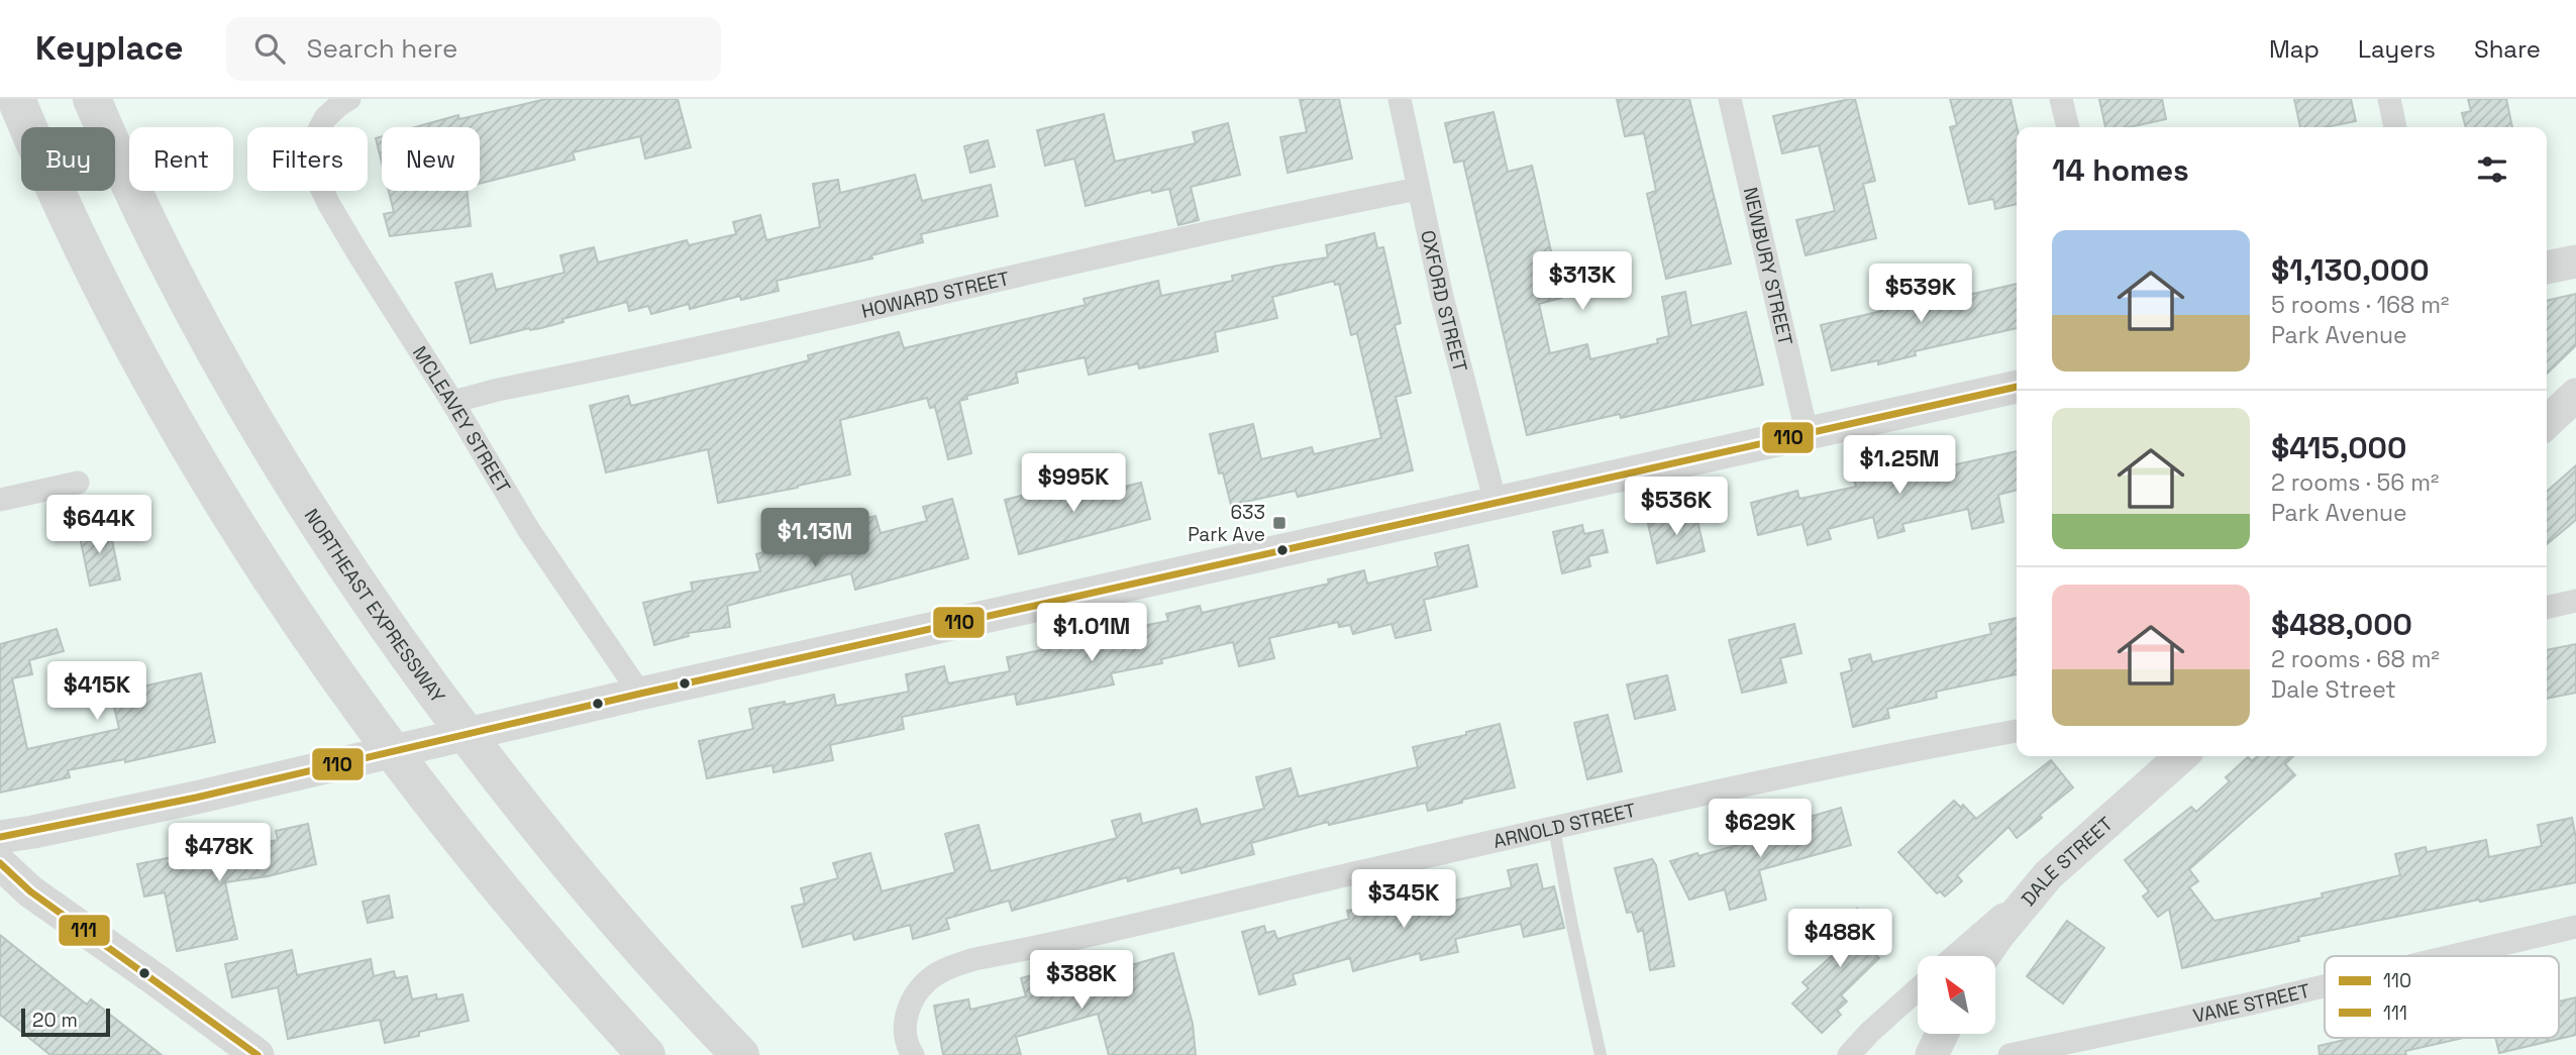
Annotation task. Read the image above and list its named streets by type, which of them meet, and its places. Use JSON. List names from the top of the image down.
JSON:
{
  "streets": {
    "highway": ["NORTHEAST EXPRESSWAY"],
    "main road": ["DALE STREET"],
    "street": [
      "NEWBURY STREET",
      "HOWARD STREET",
      "OXFORD STREET",
      "MCLEAVEY STREET",
      "ARNOLD STREET",
      "VANE STREET"
    ]
  },
  "crossings": [
    ["HOWARD STREET", "OXFORD STREET"],
    ["HOWARD STREET", "MCLEAVEY STREET"]
  ],
  "places": {
    "transit": ["633 Park Ave"]
  },
  "lines": ["transit line 110", "transit line 111"],
  "legend": ["110", "111"],
  "scale_bar": "20 m",
  "north": "top left",
  "page": {
    "header": "Keyplace",
    "search": "Search here",
    "nav": ["Map", "Layers", "Share"],
    "chip": [
      "Buy",
      "Rent",
      "Filters",
      "New"
    ],
    "heading": "14 homes",
    "list": [
      {
        "name": "$1,130,000",
        "note": "5 rooms · 168 m² · Park Avenue"
      },
      {
        "name": "$415,000",
        "note": "2 rooms · 56 m² · Park Avenue"
      },
      {
        "name": "$488,000",
        "note": "2 rooms · 68 m² · Dale Street"
      }
    ],
    "price": [
      "$313K",
      "$539K",
      "$1.25M",
      "$995K",
      "$536K",
      "$644K",
      "$1.13M",
      "$1.01M",
      "$415K",
      "$629K",
      "$478K",
      "$345K",
      "$488K",
      "$388K"
    ],
    "scale": "20 m"
  }
}
